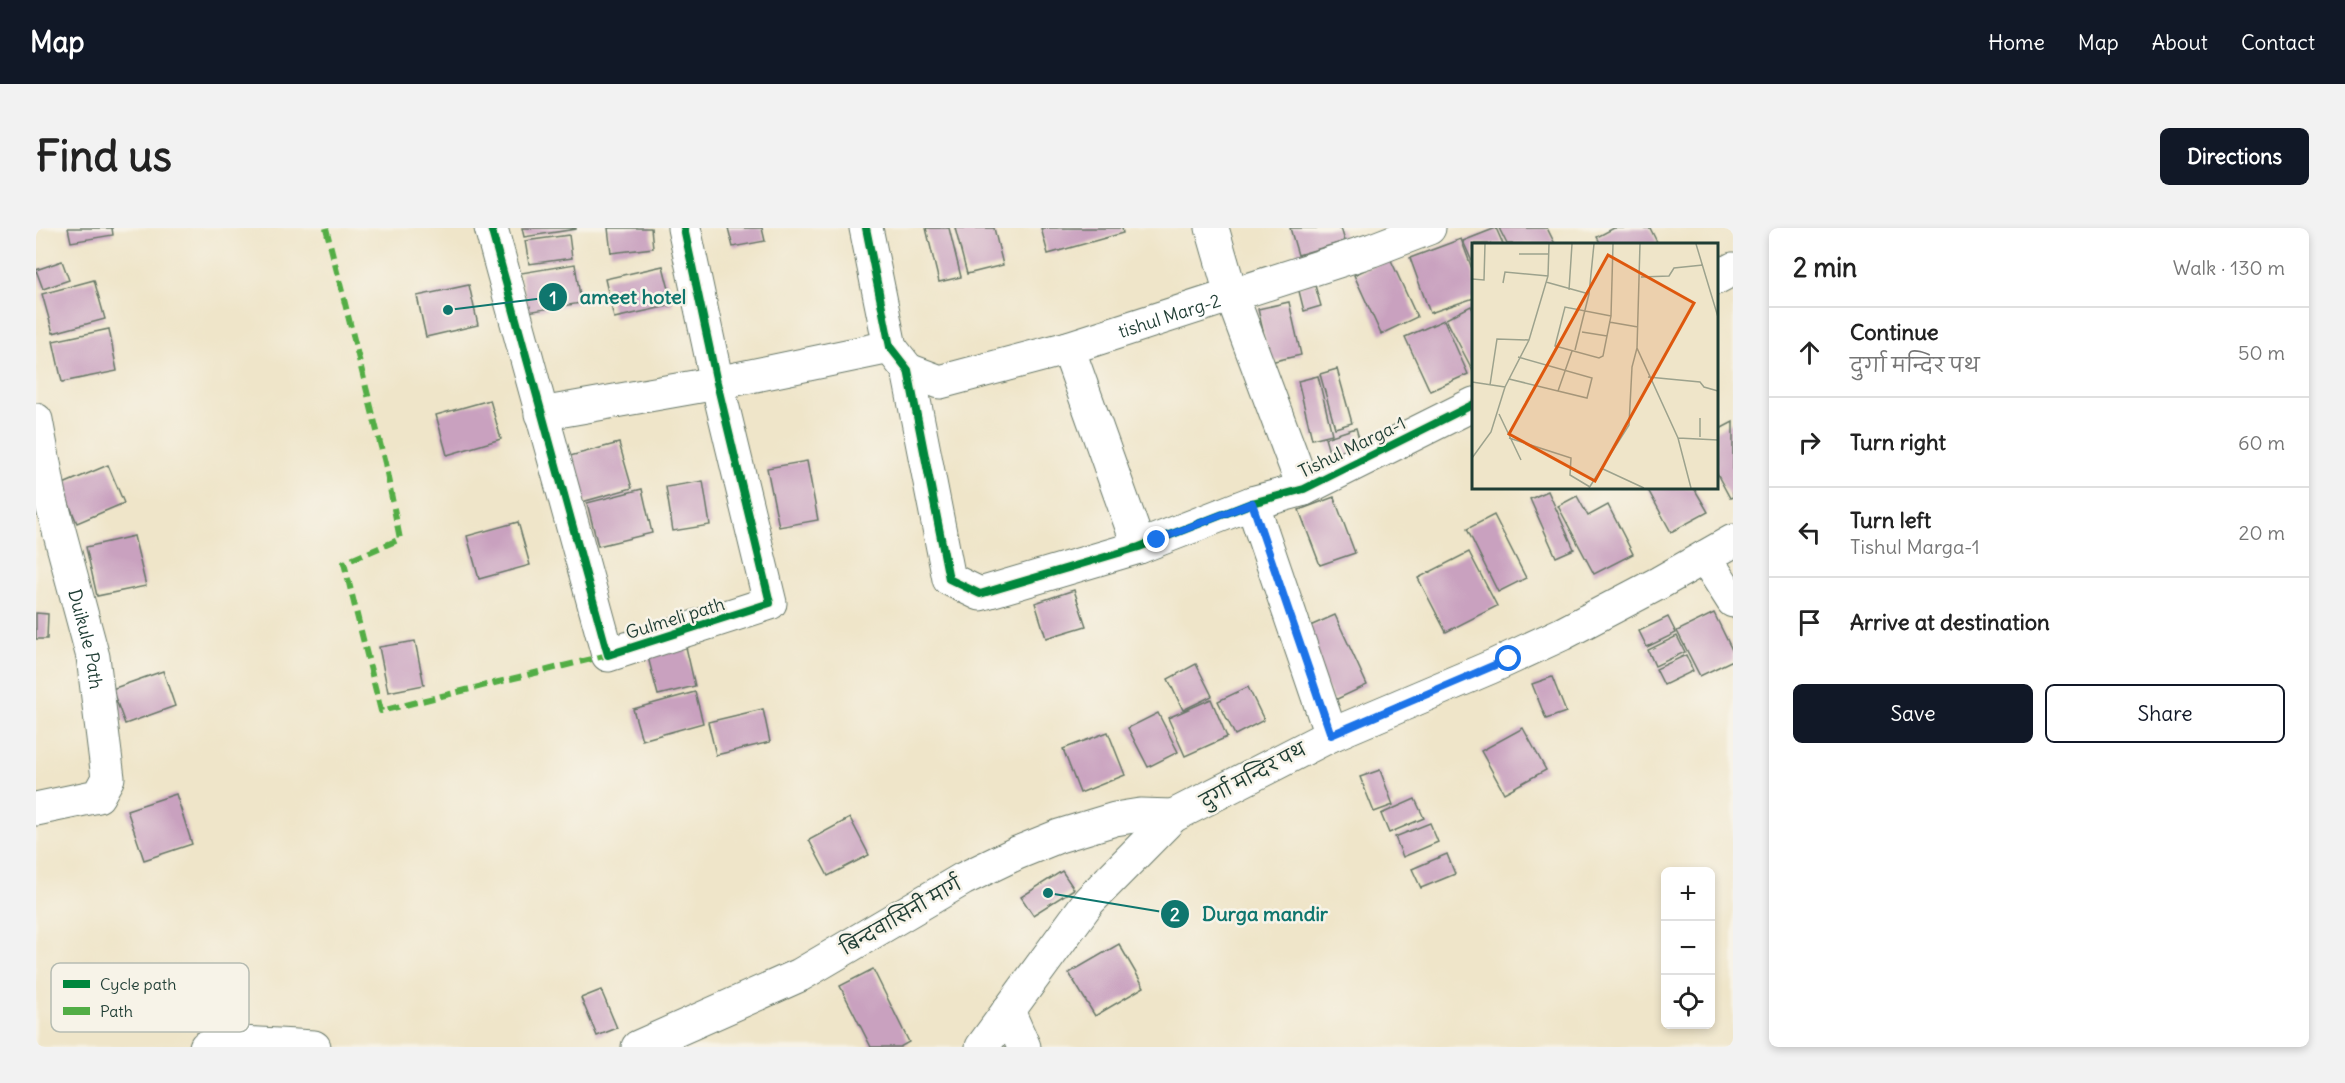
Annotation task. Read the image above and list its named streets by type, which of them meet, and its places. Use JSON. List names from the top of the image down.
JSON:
{
  "streets": {
    "street": [
      "tishul Marg-2",
      "Tishul Marga-1",
      "Gulmeli path",
      "Duikule Path",
      "दुर्गा मन्दिर पथ",
      "बिन्दवासिनी मार्ग"
    ]
  },
  "crossings": [
    ["tishul Marg-2", "Tishul Marga-1"],
    ["दुर्गा मन्दिर पथ", "बिन्दवासिनी मार्ग"]
  ],
  "places": ["ameet hotel", "Durga mandir"],
  "legend": ["Cycle path", "Path"],
  "page": {
    "header": "Map",
    "nav": [
      "Home",
      "Map",
      "About",
      "Contact"
    ],
    "buttons": [
      "Directions",
      ["Save", "Share"]
    ],
    "title": "Find us",
    "heading": ["2 min", "Walk · 130 m"],
    "list": [
      ["Continue", "दुर्गा मन्दिर पथ", "50 m"],
      ["Turn right", "60 m"],
      ["Turn left", "Tishul Marga-1", "20 m"],
      "Arrive at destination"
    ],
    "map_buttons": ["+", "−"]
  }
}
